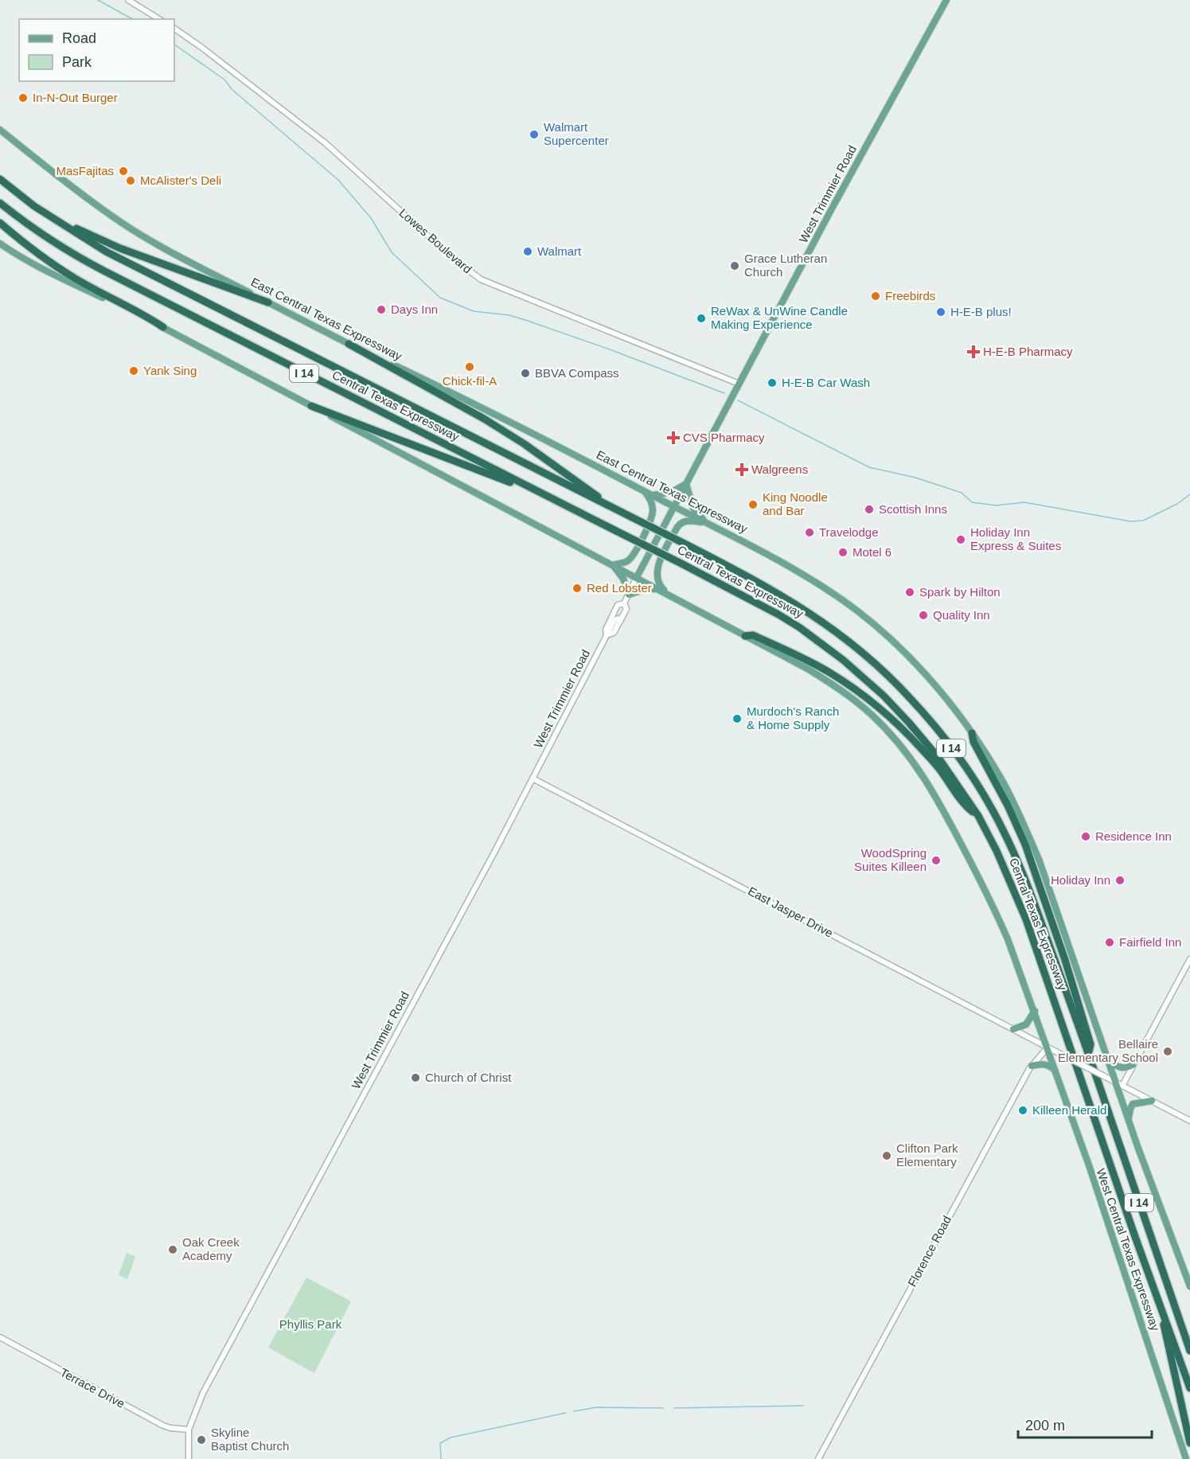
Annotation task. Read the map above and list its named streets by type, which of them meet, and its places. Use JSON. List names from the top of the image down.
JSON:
{
  "streets": {
    "highway": ["I 14", "Central Texas Expressway"],
    "main road": ["West Trimmier Road", "East Central Texas Expressway", "West Central Texas Expressway"],
    "street": [
      "Lowes Boulevard",
      "East Jasper Drive",
      "Florence Road",
      "Terrace Drive"
    ]
  },
  "crossings": [
    ["West Trimmier Road", "Lowes Boulevard"],
    ["West Trimmier Road", "East Central Texas Expressway"],
    ["West Trimmier Road", "East Jasper Drive"],
    ["West Trimmier Road", "Terrace Drive"],
    ["East Central Texas Expressway", "East Jasper Drive"],
    ["East Jasper Drive", "West Central Texas Expressway"],
    ["East Jasper Drive", "Florence Road"],
    ["West Central Texas Expressway", "Florence Road"]
  ],
  "parks": ["Phyllis Park"],
  "places": {
    "other": [
      "In-N-Out Burger",
      "Walmart Supercenter",
      "MasFajitas",
      "McAlister's Deli",
      "Walmart",
      "Grace Lutheran Church",
      "Freebirds",
      "Days Inn",
      "H-E-B plus!",
      "ReWax & UnWine Candle Making Experience",
      "Chick-fil-A",
      "Yank Sing",
      "BBVA Compass",
      "H-E-B Car Wash",
      "King Noodle and Bar",
      "Scottish Inns",
      "Travelodge",
      "Holiday Inn Express & Suites",
      "Motel 6",
      "Red Lobster",
      "Spark by Hilton",
      "Quality Inn",
      "Murdoch's Ranch & Home Supply",
      "Residence Inn",
      "WoodSpring Suites Killeen",
      "Holiday Inn",
      "Fairfield Inn",
      "Bellaire Elementary School",
      "Church of Christ",
      "Killeen Herald",
      "Clifton Park Elementary",
      "Oak Creek Academy",
      "Skyline Baptist Church"
    ],
    "health": ["H-E-B Pharmacy", "CVS Pharmacy", "Walgreens"]
  },
  "legend": ["Road", "Park"],
  "scale_bar": "200 m"
}
